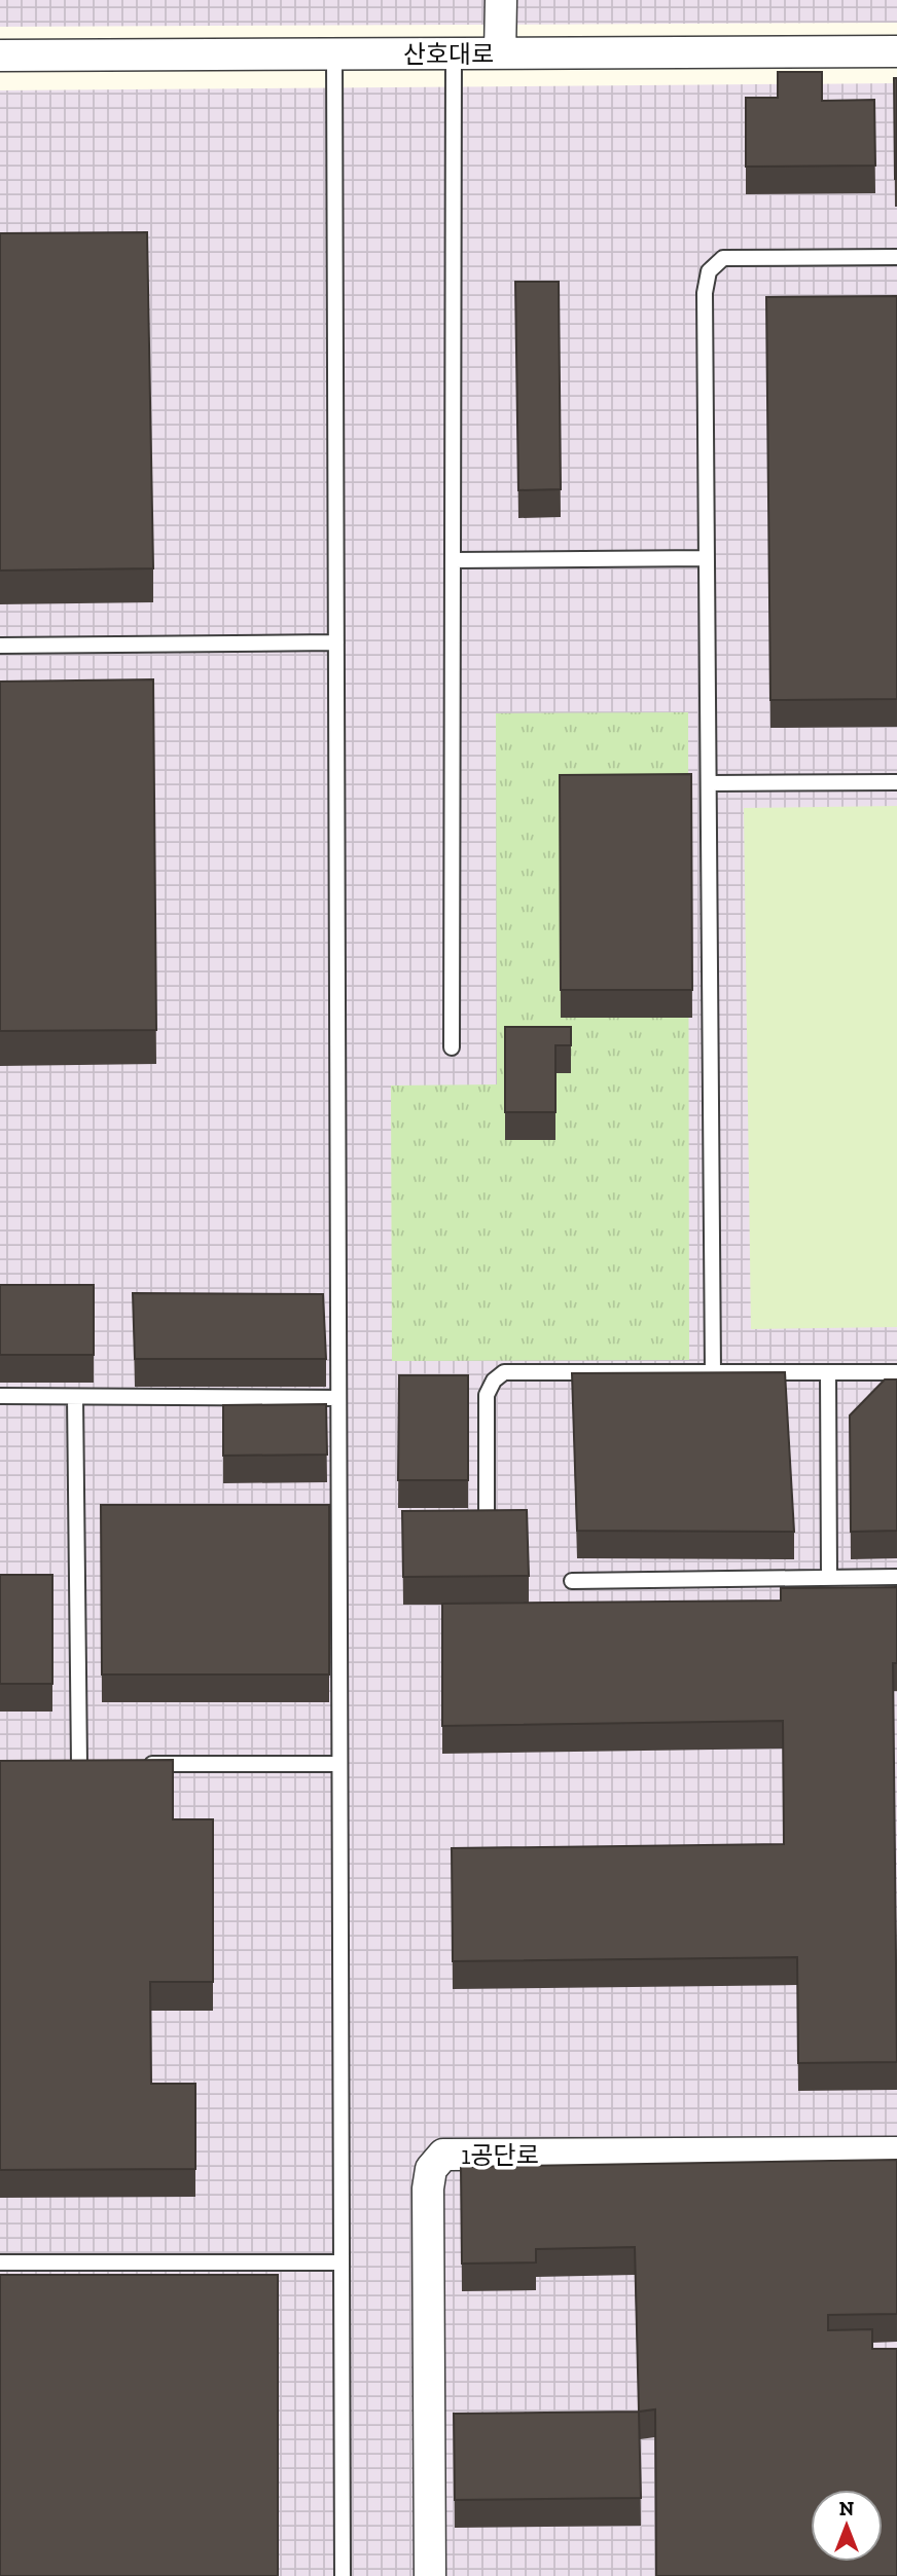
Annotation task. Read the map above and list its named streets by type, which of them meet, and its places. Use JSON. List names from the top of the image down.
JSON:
{
  "streets": {
    "street": ["산호대로", "1공단로"]
  },
  "north": "top"
}
